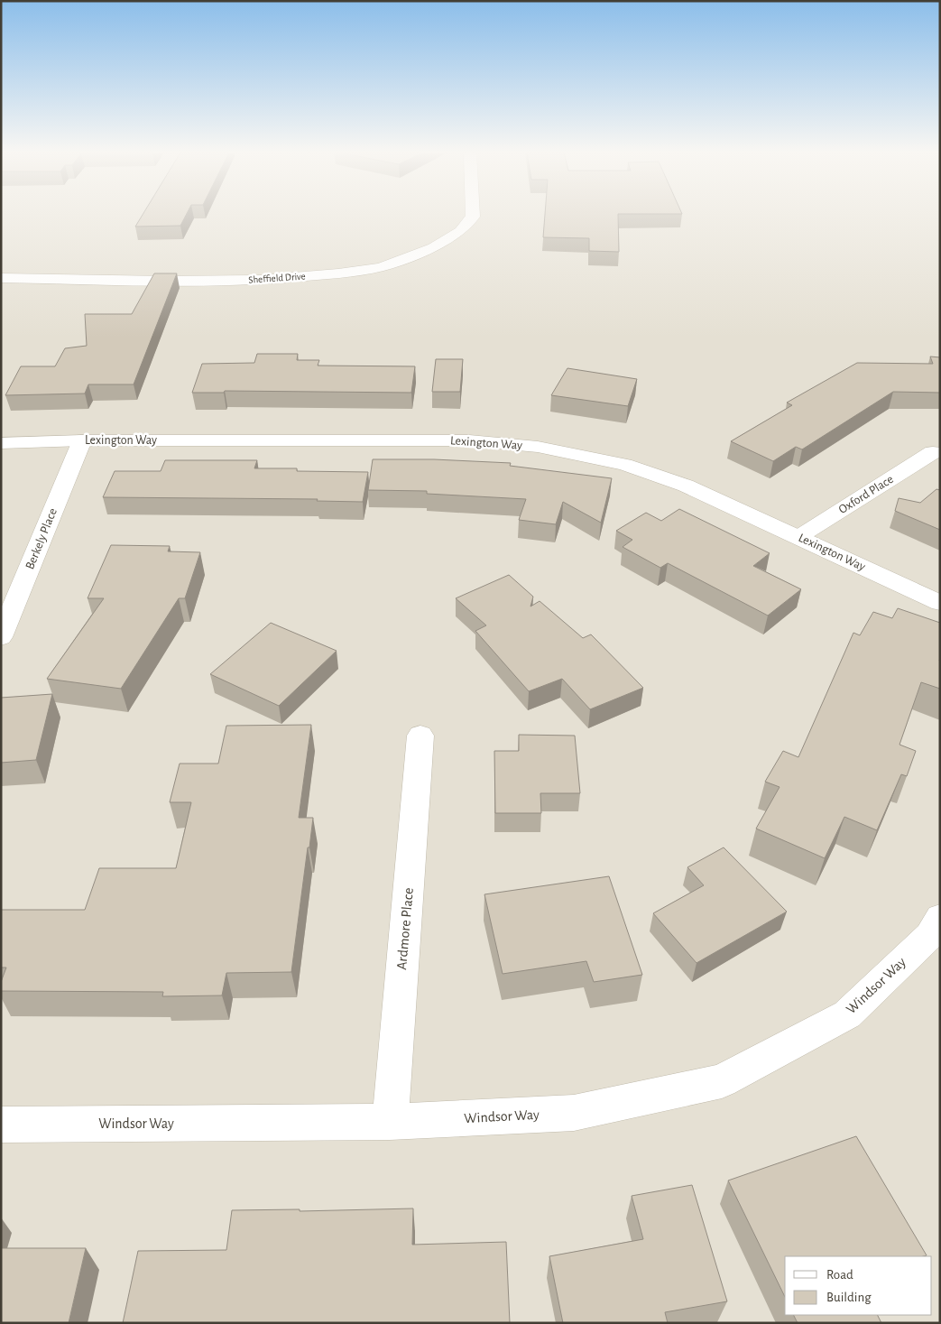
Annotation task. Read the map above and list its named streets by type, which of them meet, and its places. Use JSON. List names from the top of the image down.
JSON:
{
  "streets": {
    "street": [
      "Sheffield Drive",
      "Lexington Way",
      "Oxford Place",
      "Berkely Place",
      "Ardmore Place",
      "Windsor Way"
    ]
  },
  "crossings": [
    ["Lexington Way", "Oxford Place"],
    ["Lexington Way", "Berkely Place"],
    ["Ardmore Place", "Windsor Way"]
  ],
  "legend": ["Road", "Building"]
}
